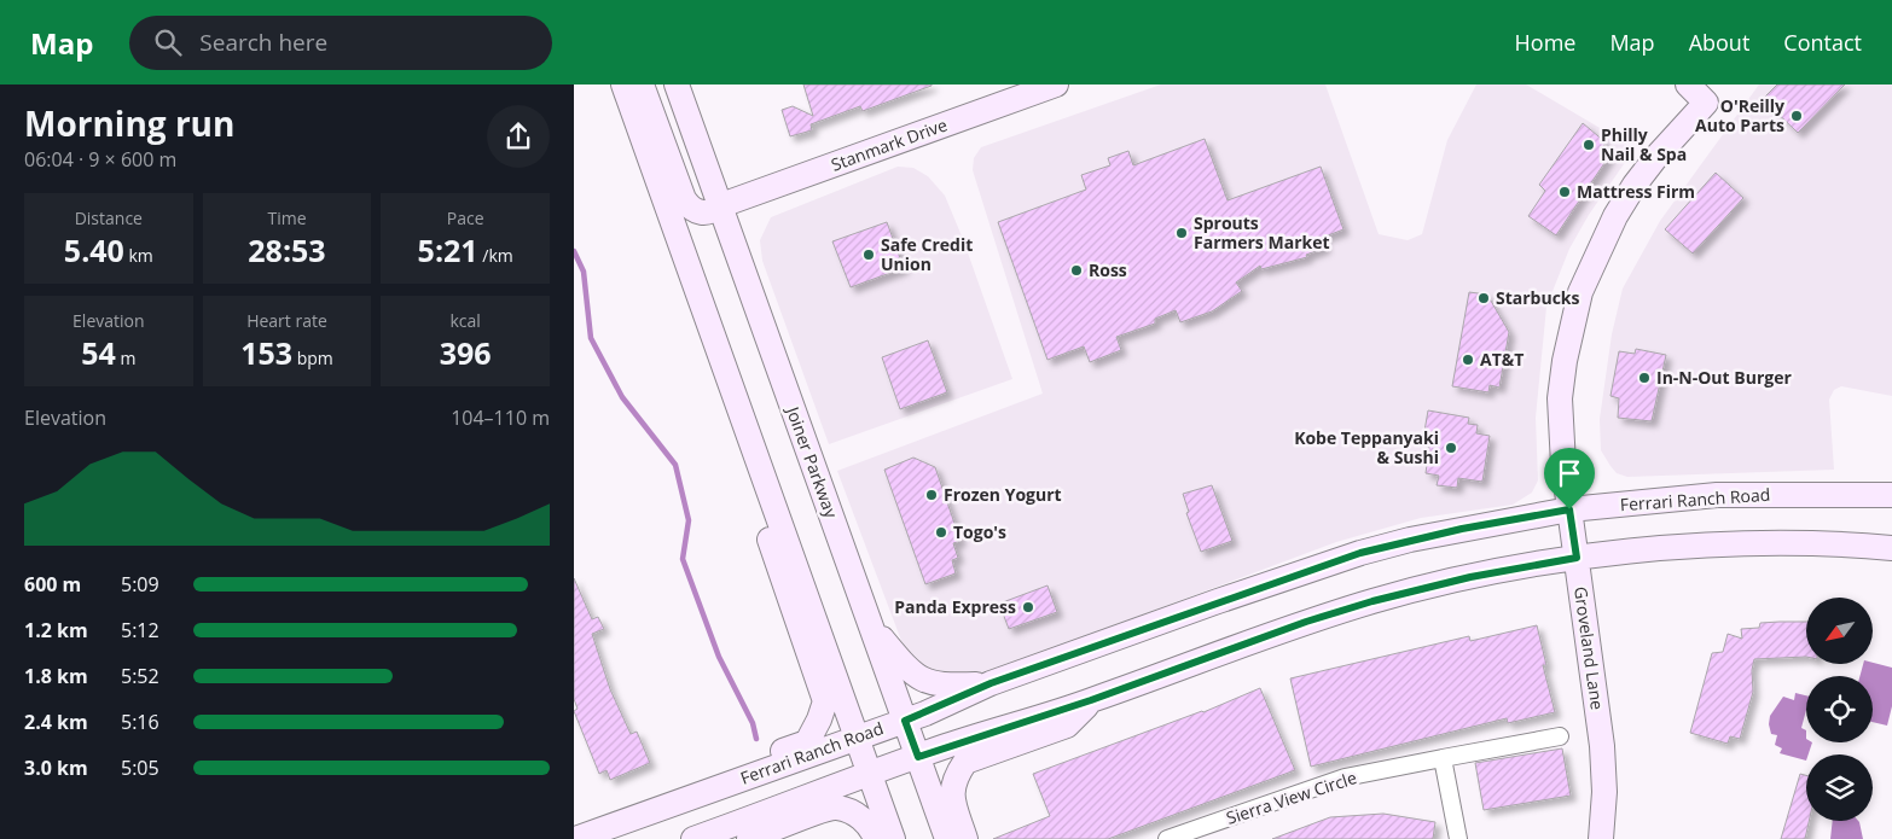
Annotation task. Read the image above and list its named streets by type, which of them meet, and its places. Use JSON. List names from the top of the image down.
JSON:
{
  "streets": {
    "main road": [
      "Stanmark Drive",
      "Joiner Parkway",
      "Ferrari Ranch Road",
      "Groveland Lane"
    ],
    "street": ["Sierra View Circle"]
  },
  "crossings": [
    ["Stanmark Drive", "Joiner Parkway"],
    ["Joiner Parkway", "Ferrari Ranch Road"],
    ["Ferrari Ranch Road", "Groveland Lane"]
  ],
  "places": [
    "O'Reilly Auto Parts",
    "Philly Nail & Spa",
    "Mattress Firm",
    "Sprouts Farmers Market",
    "Safe Credit Union",
    "Ross",
    "Starbucks",
    "AT&T",
    "In-N-Out Burger",
    "Kobe Teppanyaki & Sushi",
    "Frozen Yogurt",
    "Togo's",
    "Panda Express"
  ],
  "north": "bottom left",
  "page": {
    "header": "Map",
    "search": "Search here",
    "nav": [
      "Home",
      "Map",
      "About",
      "Contact"
    ],
    "heading": ["Morning run", "06:04 · 9 × 600 m"],
    "stats": [
      ["Distance", "5.40 km"],
      ["Time", "28:53"],
      ["Pace", "5:21 /km"],
      ["Elevation", "54 m"],
      ["Heart rate", "153 bpm"],
      ["kcal", "396"]
    ],
    "chart": ["Elevation", "104–110 m"],
    "list": [
      {
        "name": "600 m",
        "note": "5:09"
      },
      {
        "name": "1.2 km",
        "note": "5:12"
      },
      {
        "name": "1.8 km",
        "note": "5:52"
      },
      {
        "name": "2.4 km",
        "note": "5:16"
      },
      {
        "name": "3.0 km",
        "note": "5:05"
      }
    ]
  }
}
